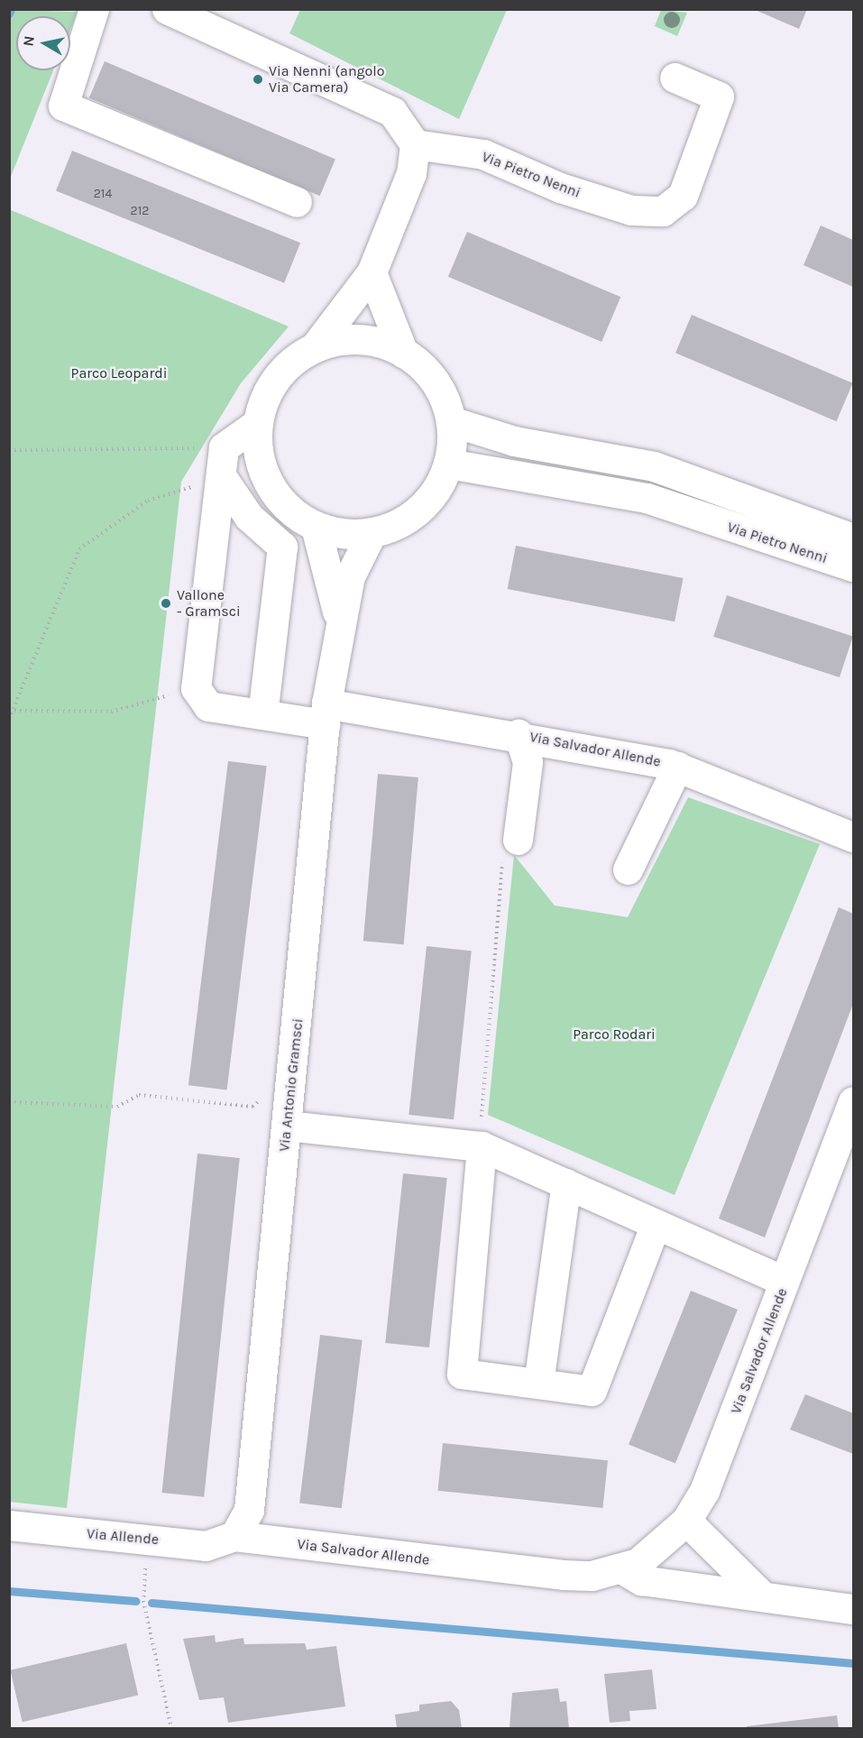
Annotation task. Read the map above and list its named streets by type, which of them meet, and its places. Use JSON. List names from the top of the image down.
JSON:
{
  "streets": {
    "street": [
      "Via Pietro Nenni",
      "Via Salvador Allende",
      "Via Antonio Gramsci",
      "Via Allende"
    ]
  },
  "crossings": [
    ["Via Pietro Nenni", "Via Antonio Gramsci"],
    ["Via Salvador Allende", "Via Antonio Gramsci"],
    ["Via Salvador Allende", "Via Allende"],
    ["Via Antonio Gramsci", "Via Allende"]
  ],
  "parks": ["Parco Leopardi", "Parco Rodari"],
  "places": ["Via Nenni (angolo Via Camera)", "Vallone - Gramsci"],
  "house_numbers": ["214", "212"],
  "north": "left"
}
